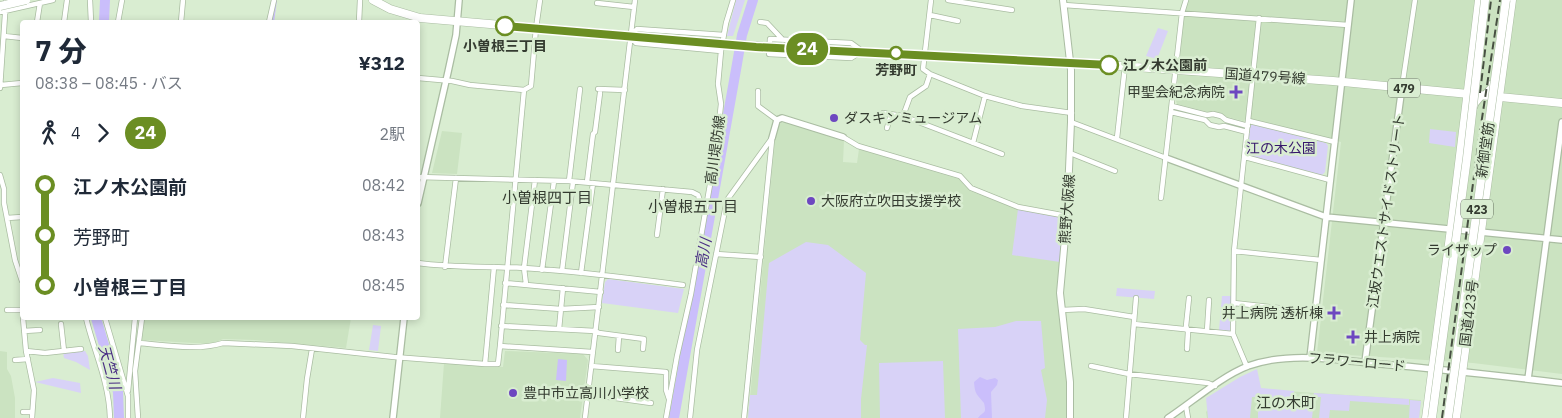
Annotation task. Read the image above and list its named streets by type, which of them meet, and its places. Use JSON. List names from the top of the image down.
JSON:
{
  "streets": {
    "highway": [
      "国道479号線",
      "479",
      "新御堂筋",
      "423",
      "国道423号"
    ],
    "main road": ["熊野大阪線"],
    "street": ["高川堤防線", "江坂ウエストサイドストリート", "フラワーロード"]
  },
  "crossings": [
    ["国道479号線", "熊野大阪線"],
    ["国道479号線", "423"],
    ["国道479号線", "江坂ウエストサイドストリート"],
    ["国道479号線", "国道423号"],
    ["423", "フラワーロード"],
    ["江坂ウエストサイドストリート", "フラワーロード"],
    ["国道423号", "フラワーロード"]
  ],
  "districts": ["小曽根四丁目", "小曽根五丁目", "江の木町"],
  "water": ["高川", "天竺川"],
  "parks": ["江の木公園"],
  "places": {
    "other": [
      "小曽根三丁目",
      "芳野町",
      "江ノ木公園前",
      "ダスキンミュージアム",
      "大阪府立吹田支援学校",
      "ライザップ",
      "豊中市立高川小学校"
    ],
    "health": ["甲聖会紀念病院", "井上病院 透析棟", "井上病院"]
  },
  "lines": ["bus line 24"],
  "page": {
    "on_map": "24",
    "heading": ["7 分", "08:38 – 08:45 · バス", "¥312"],
    "legs": ["4", "24", "2駅"],
    "list": [
      {
        "name": "江ノ木公園前",
        "value": "08:42"
      },
      {
        "name": "芳野町",
        "value": "08:43"
      },
      {
        "name": "小曽根三丁目",
        "value": "08:45"
      }
    ]
  }
}
